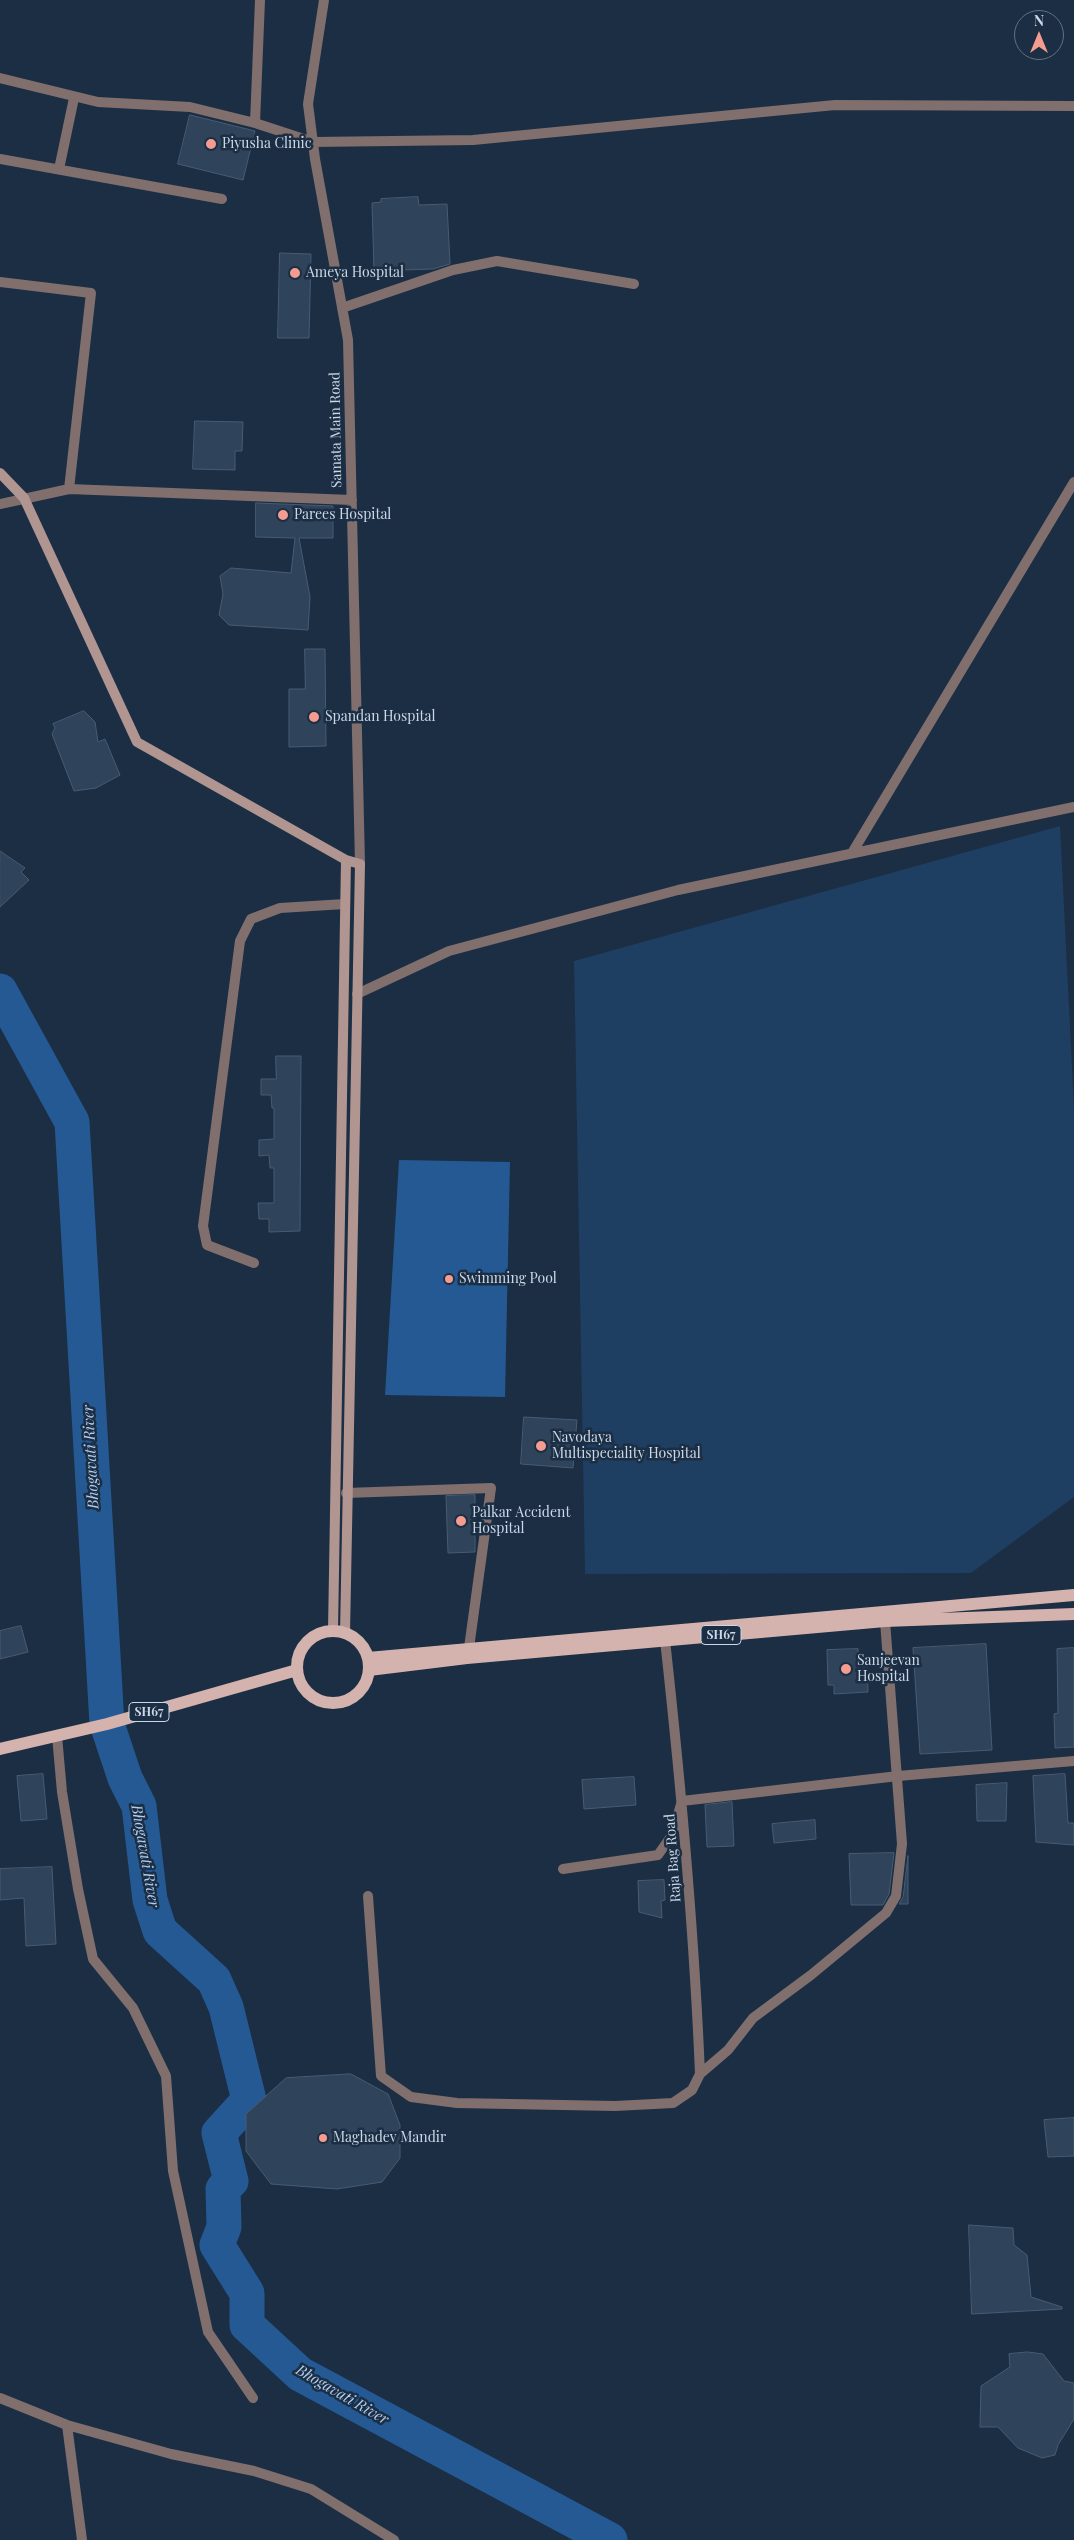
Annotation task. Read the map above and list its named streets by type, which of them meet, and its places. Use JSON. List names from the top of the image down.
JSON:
{
  "streets": {
    "main road": ["SH67"],
    "street": ["Samata Main Road", "Raja Bag Road"]
  },
  "crossings": [
    ["SH67", "Raja Bag Road"]
  ],
  "water": ["Bhogavati River"],
  "places": [
    "Piyusha Clinic",
    "Ameya Hospital",
    "Parees Hospital",
    "Spandan Hospital",
    "Swimming Pool",
    "Navodaya Multispeciality Hospital",
    "Palkar Accident Hospital",
    "Sanjeevan Hospital",
    "Maghadev Mandir"
  ],
  "north": "top"
}
